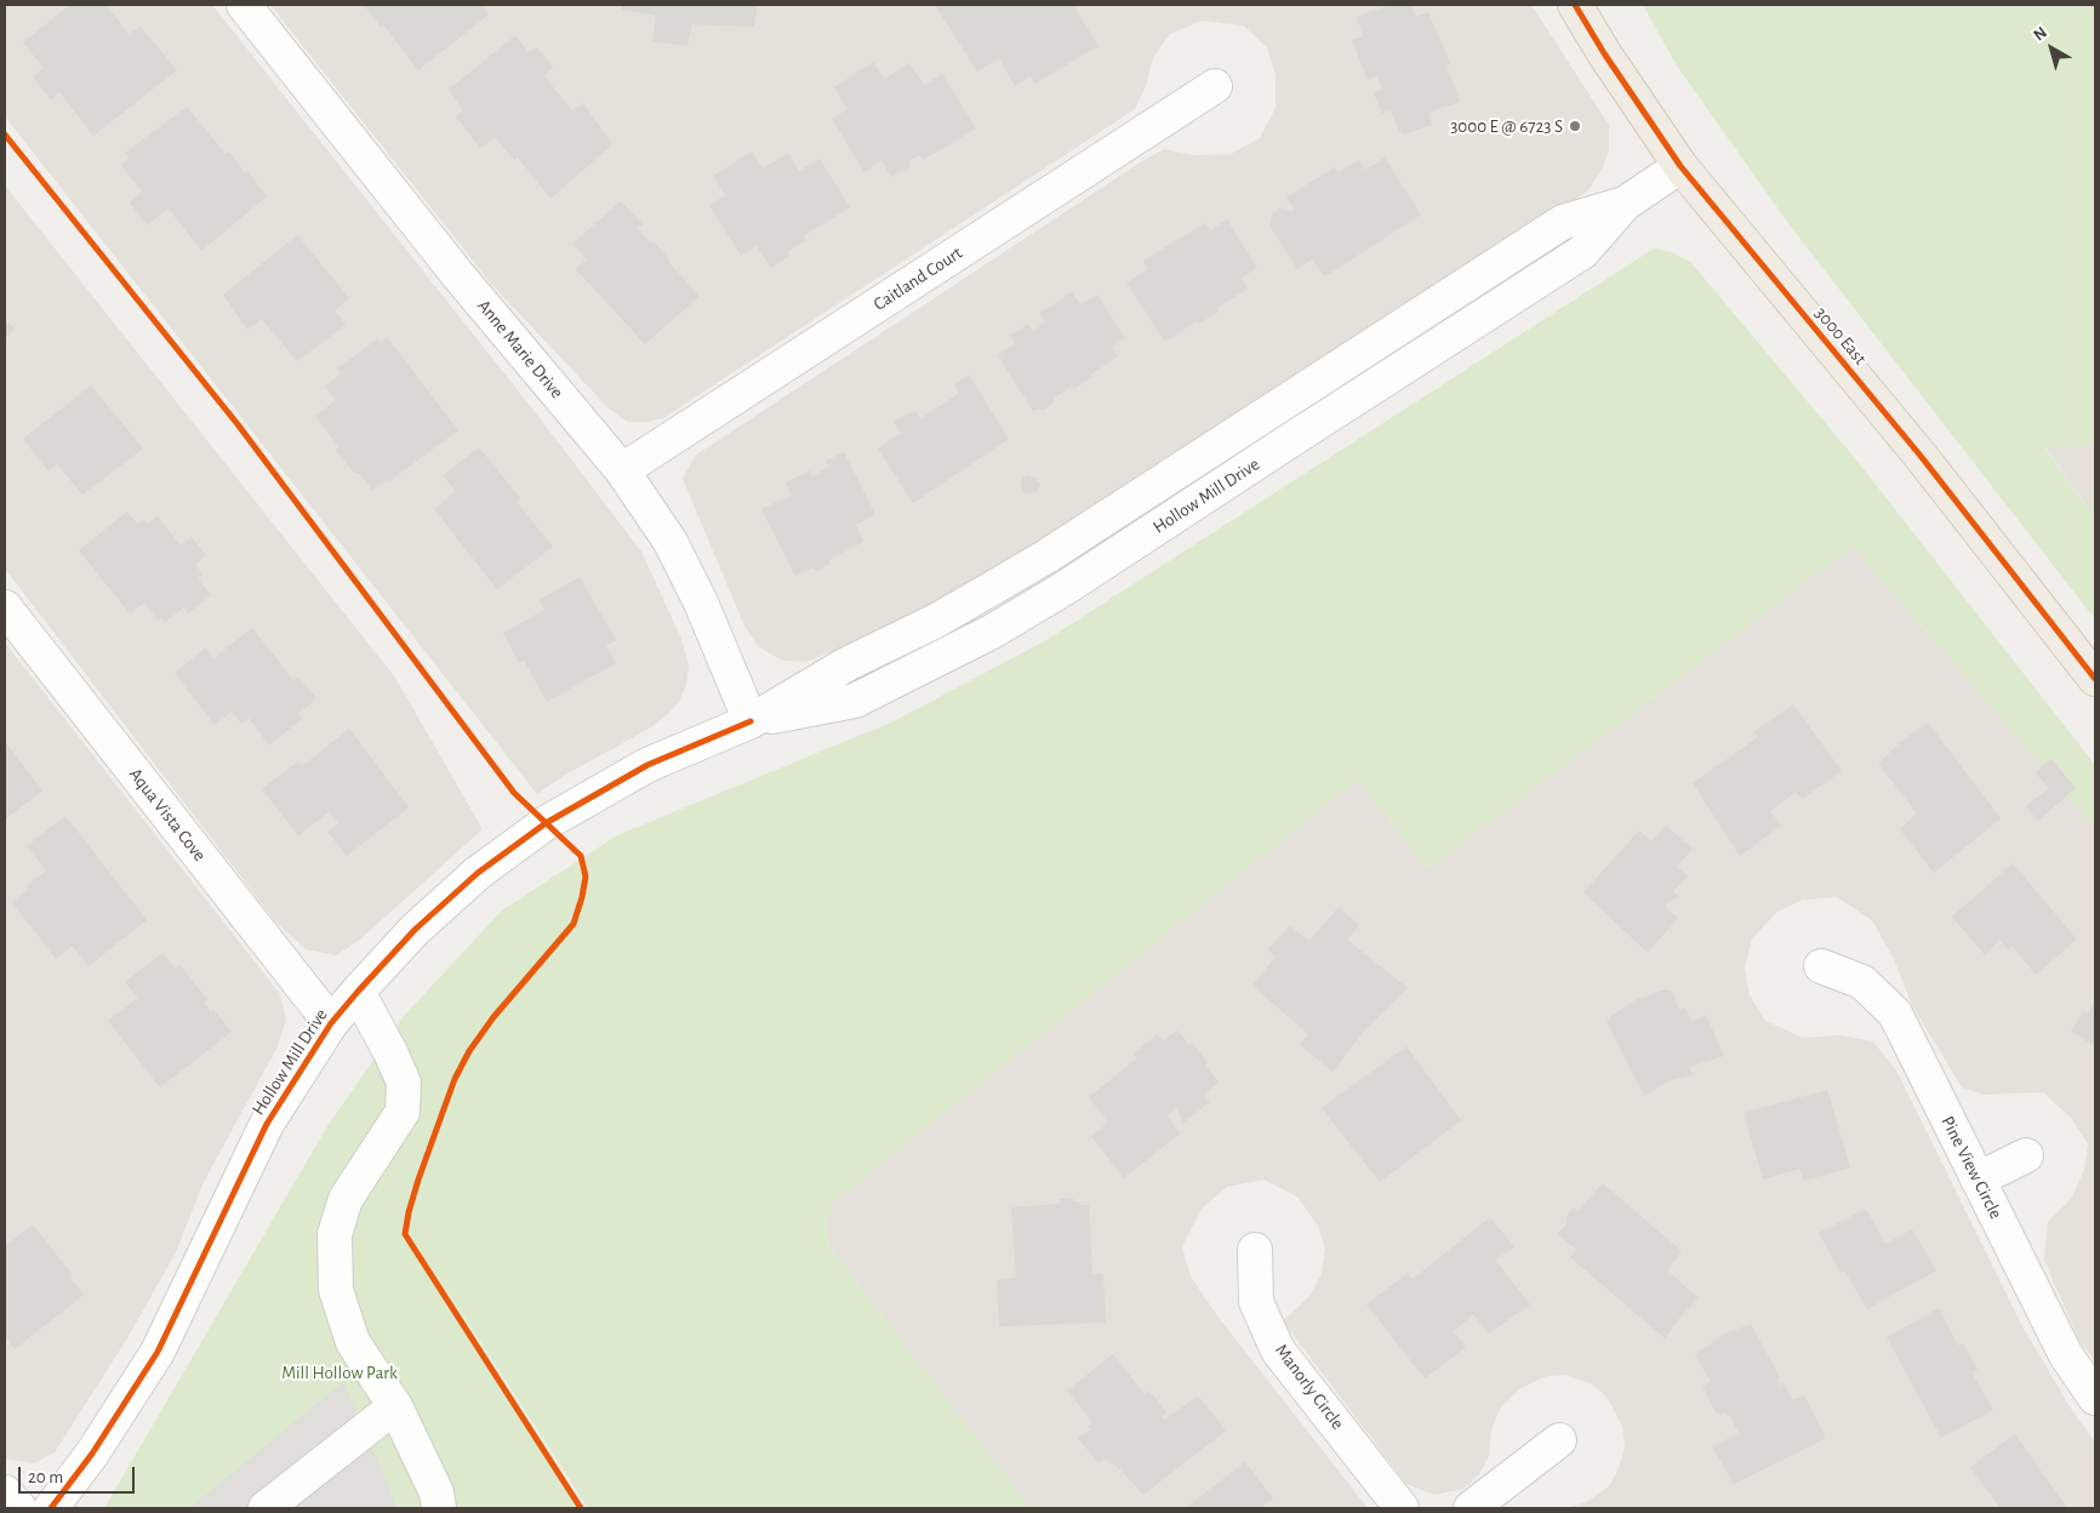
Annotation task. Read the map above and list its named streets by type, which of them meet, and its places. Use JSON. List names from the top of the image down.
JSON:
{
  "streets": {
    "main road": ["3000 East"],
    "street": [
      "Caitland Court",
      "Anne Marie Drive",
      "Hollow Mill Drive",
      "Aqua Vista Cove",
      "Pine View Circle",
      "Manorly Circle"
    ]
  },
  "crossings": [
    ["Caitland Court", "Anne Marie Drive"],
    ["3000 East", "Hollow Mill Drive"],
    ["Anne Marie Drive", "Hollow Mill Drive"],
    ["Hollow Mill Drive", "Aqua Vista Cove"]
  ],
  "parks": ["Mill Hollow Park"],
  "places": ["3000 E @ 6723 S"],
  "scale_bar": "20 m",
  "north": "top left"
}
